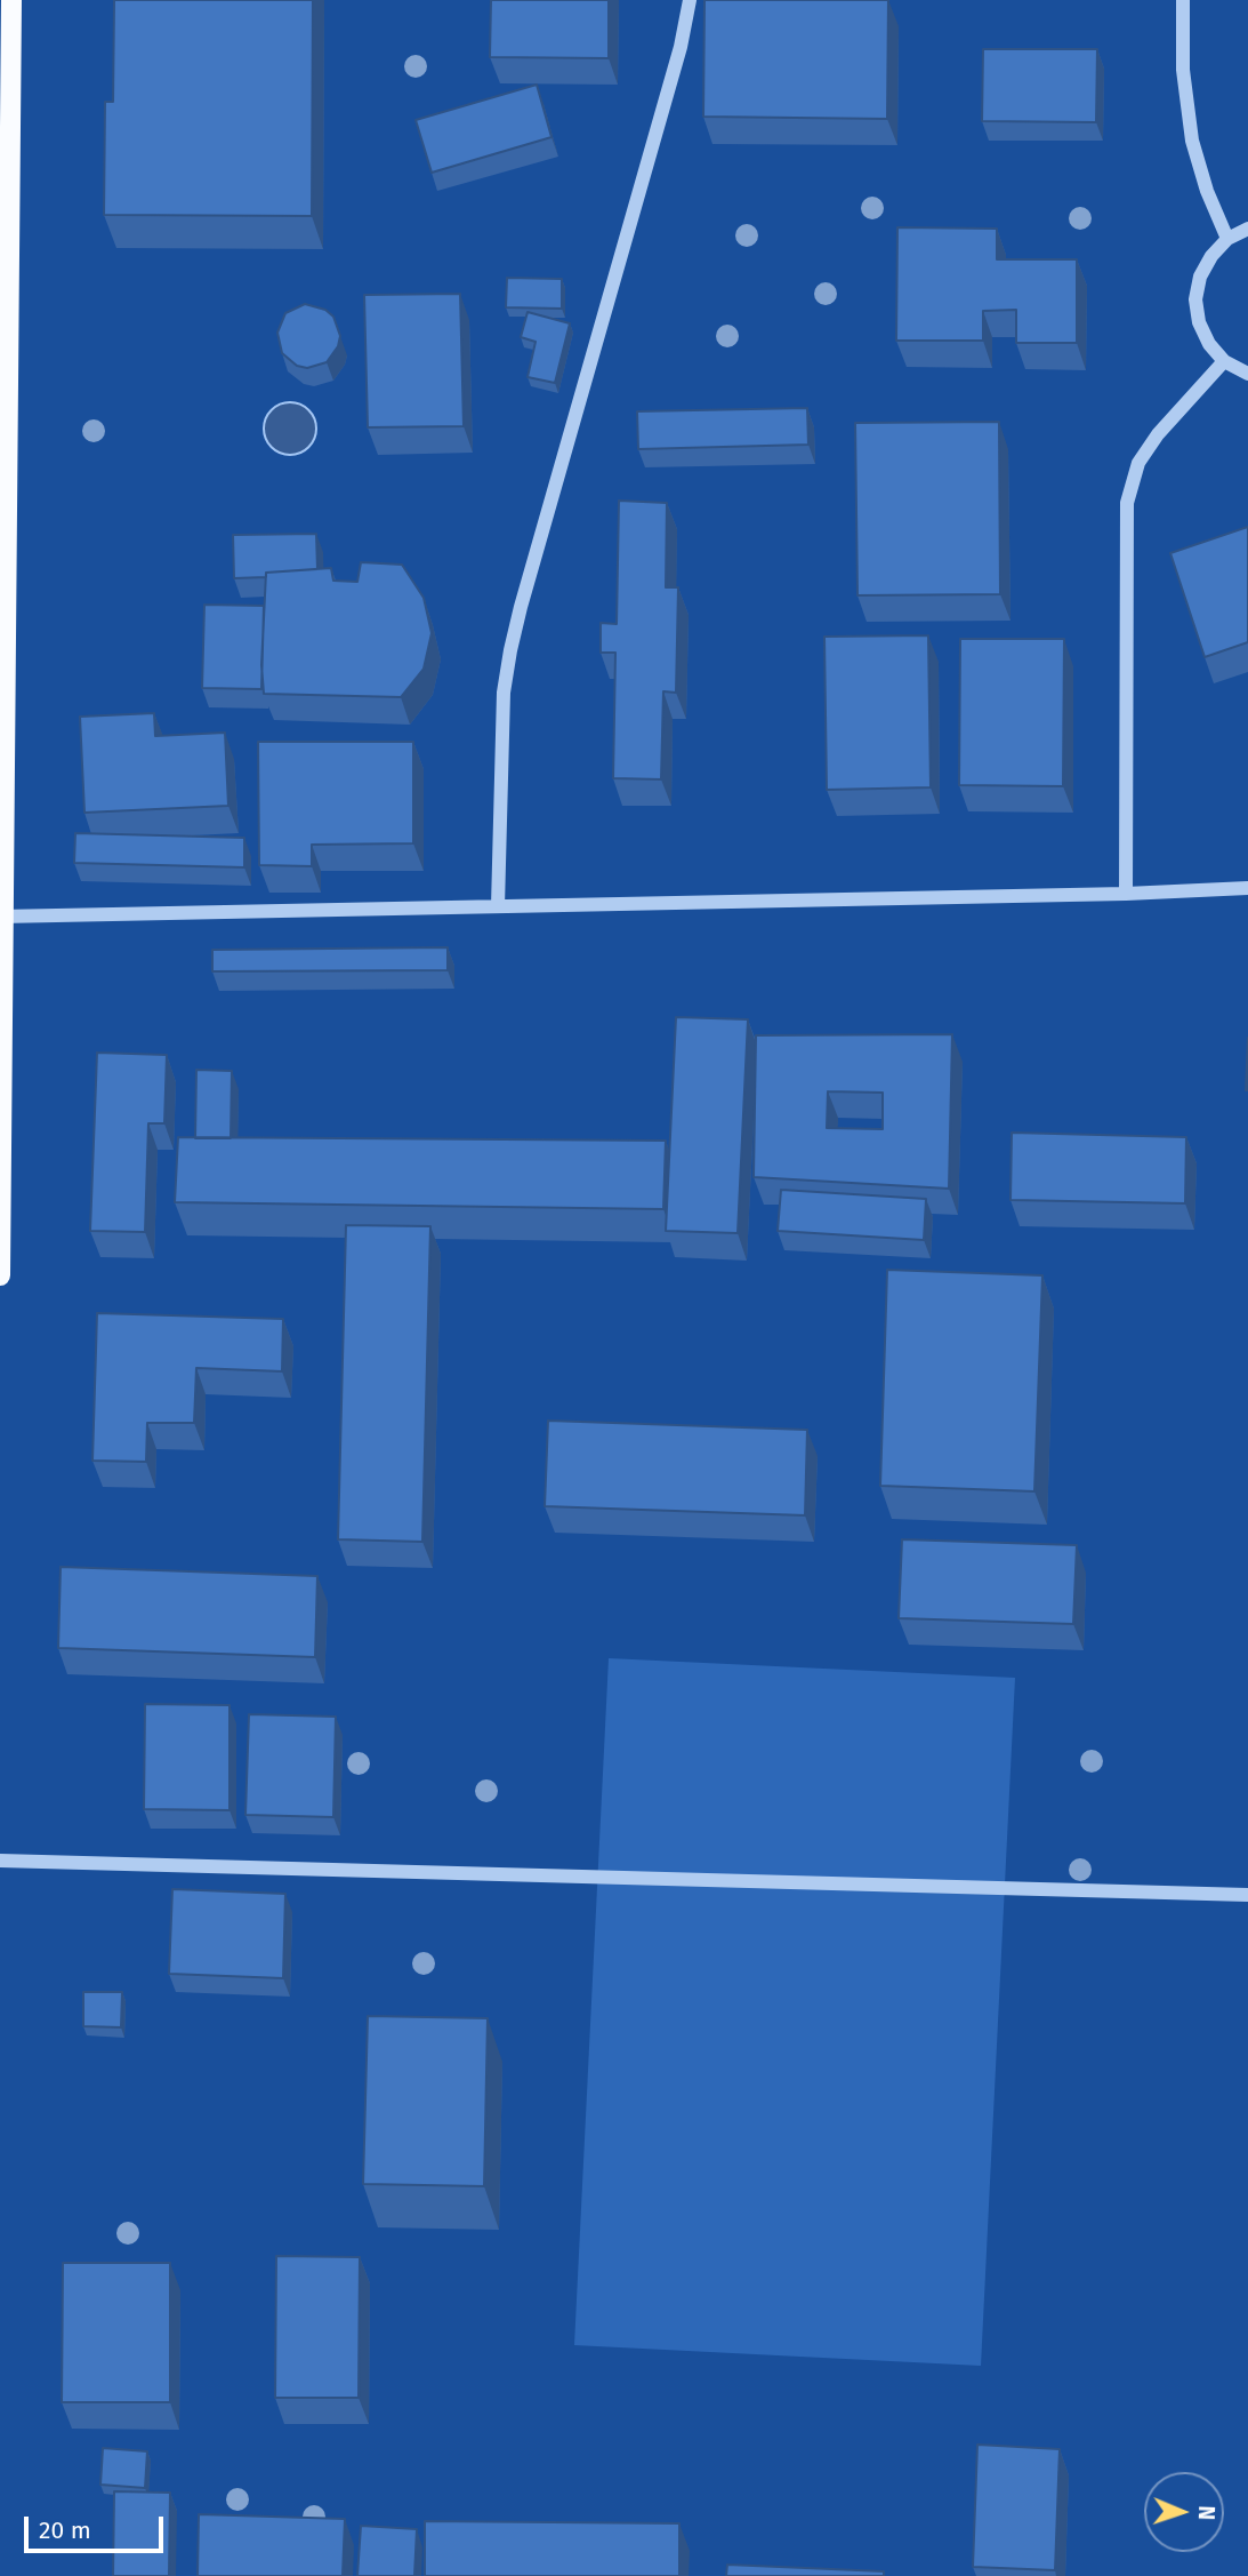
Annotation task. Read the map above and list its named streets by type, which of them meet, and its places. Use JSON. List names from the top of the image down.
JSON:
{
  "scale_bar": "20 m",
  "north": "right"
}
